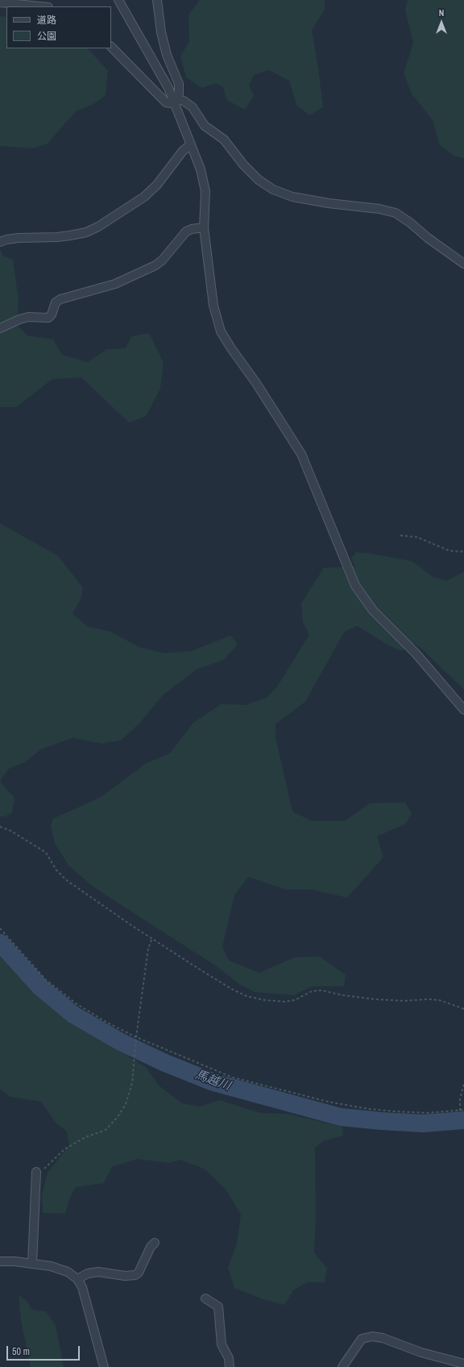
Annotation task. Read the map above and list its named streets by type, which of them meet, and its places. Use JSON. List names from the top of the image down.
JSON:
{
  "water": ["馬越川"],
  "legend": ["道路", "公園"],
  "scale_bar": "50 m",
  "north": "top"
}
